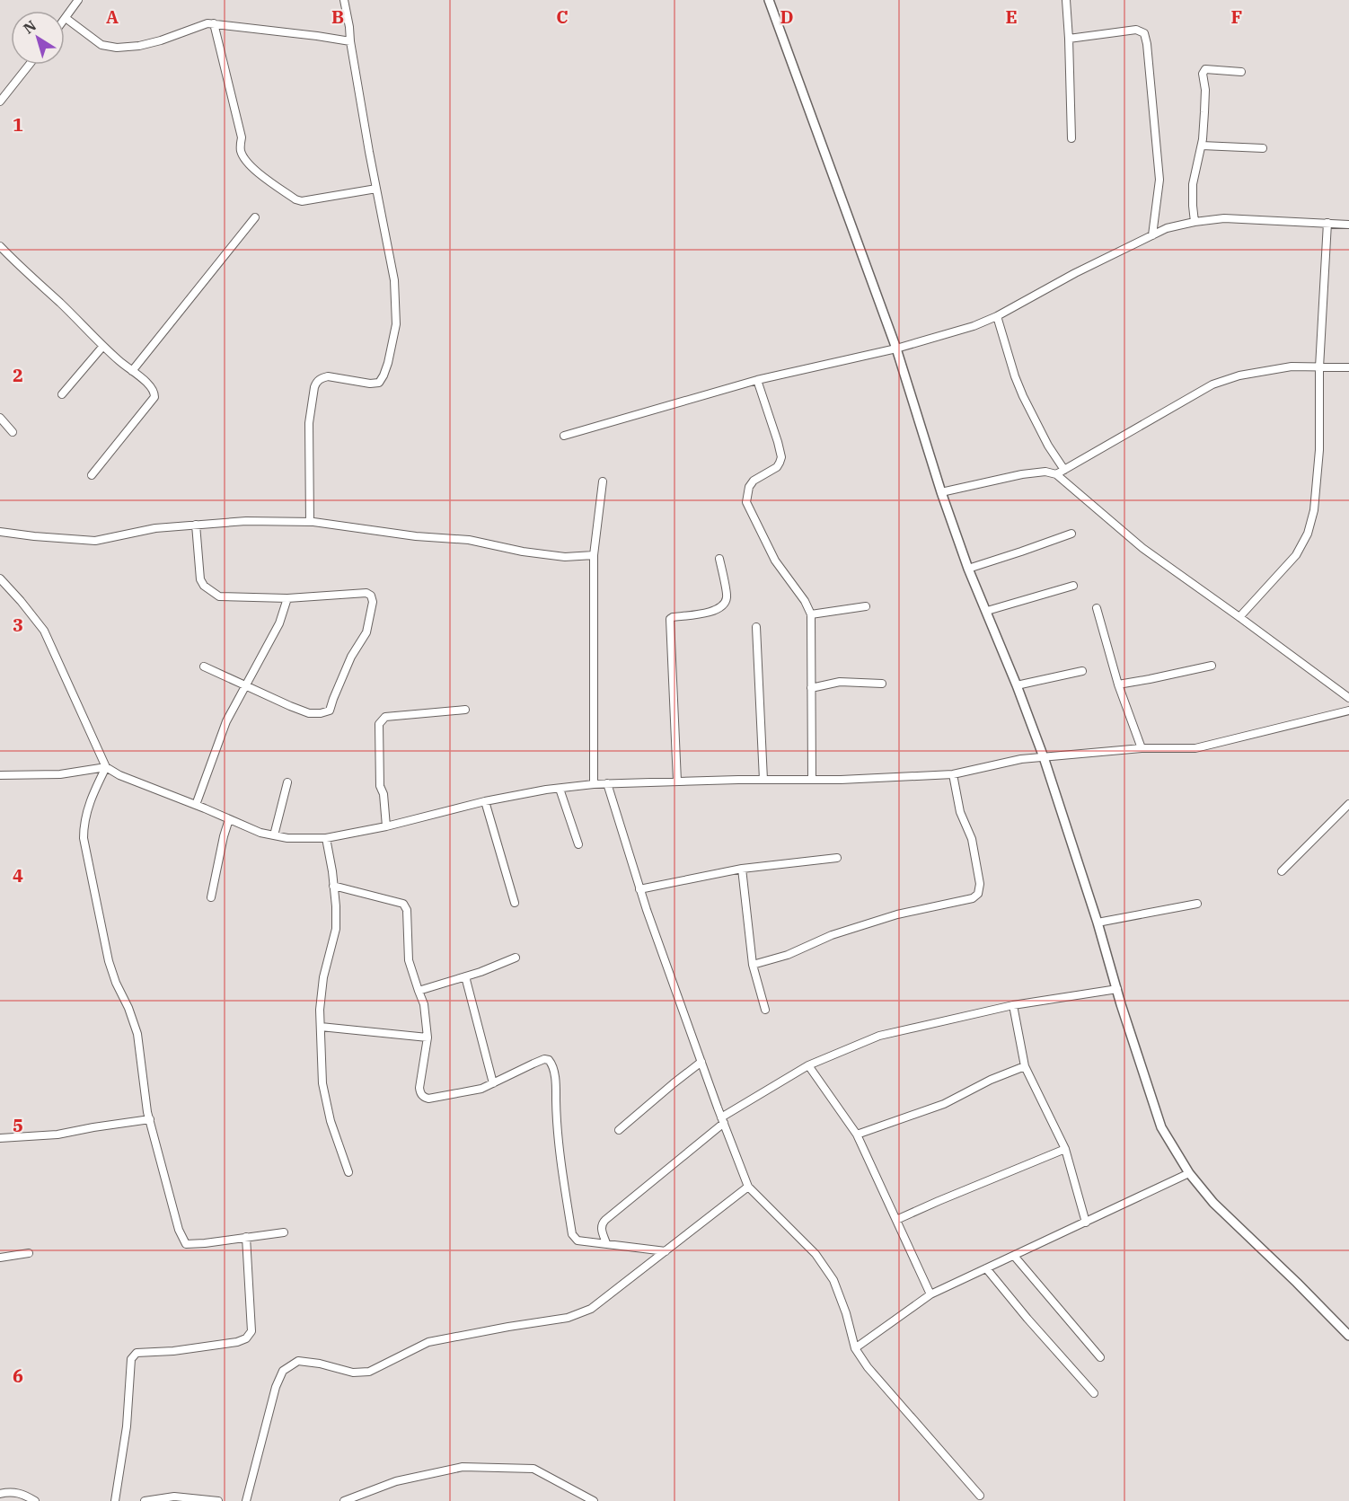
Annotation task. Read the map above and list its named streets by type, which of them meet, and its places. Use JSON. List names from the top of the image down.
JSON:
{
  "north": "top left",
  "grid": {
    "columns": [
      "A",
      "B",
      "C",
      "D",
      "E",
      "F"
    ],
    "rows": [
      "1",
      "2",
      "3",
      "4",
      "5",
      "6"
    ]
  }
}
